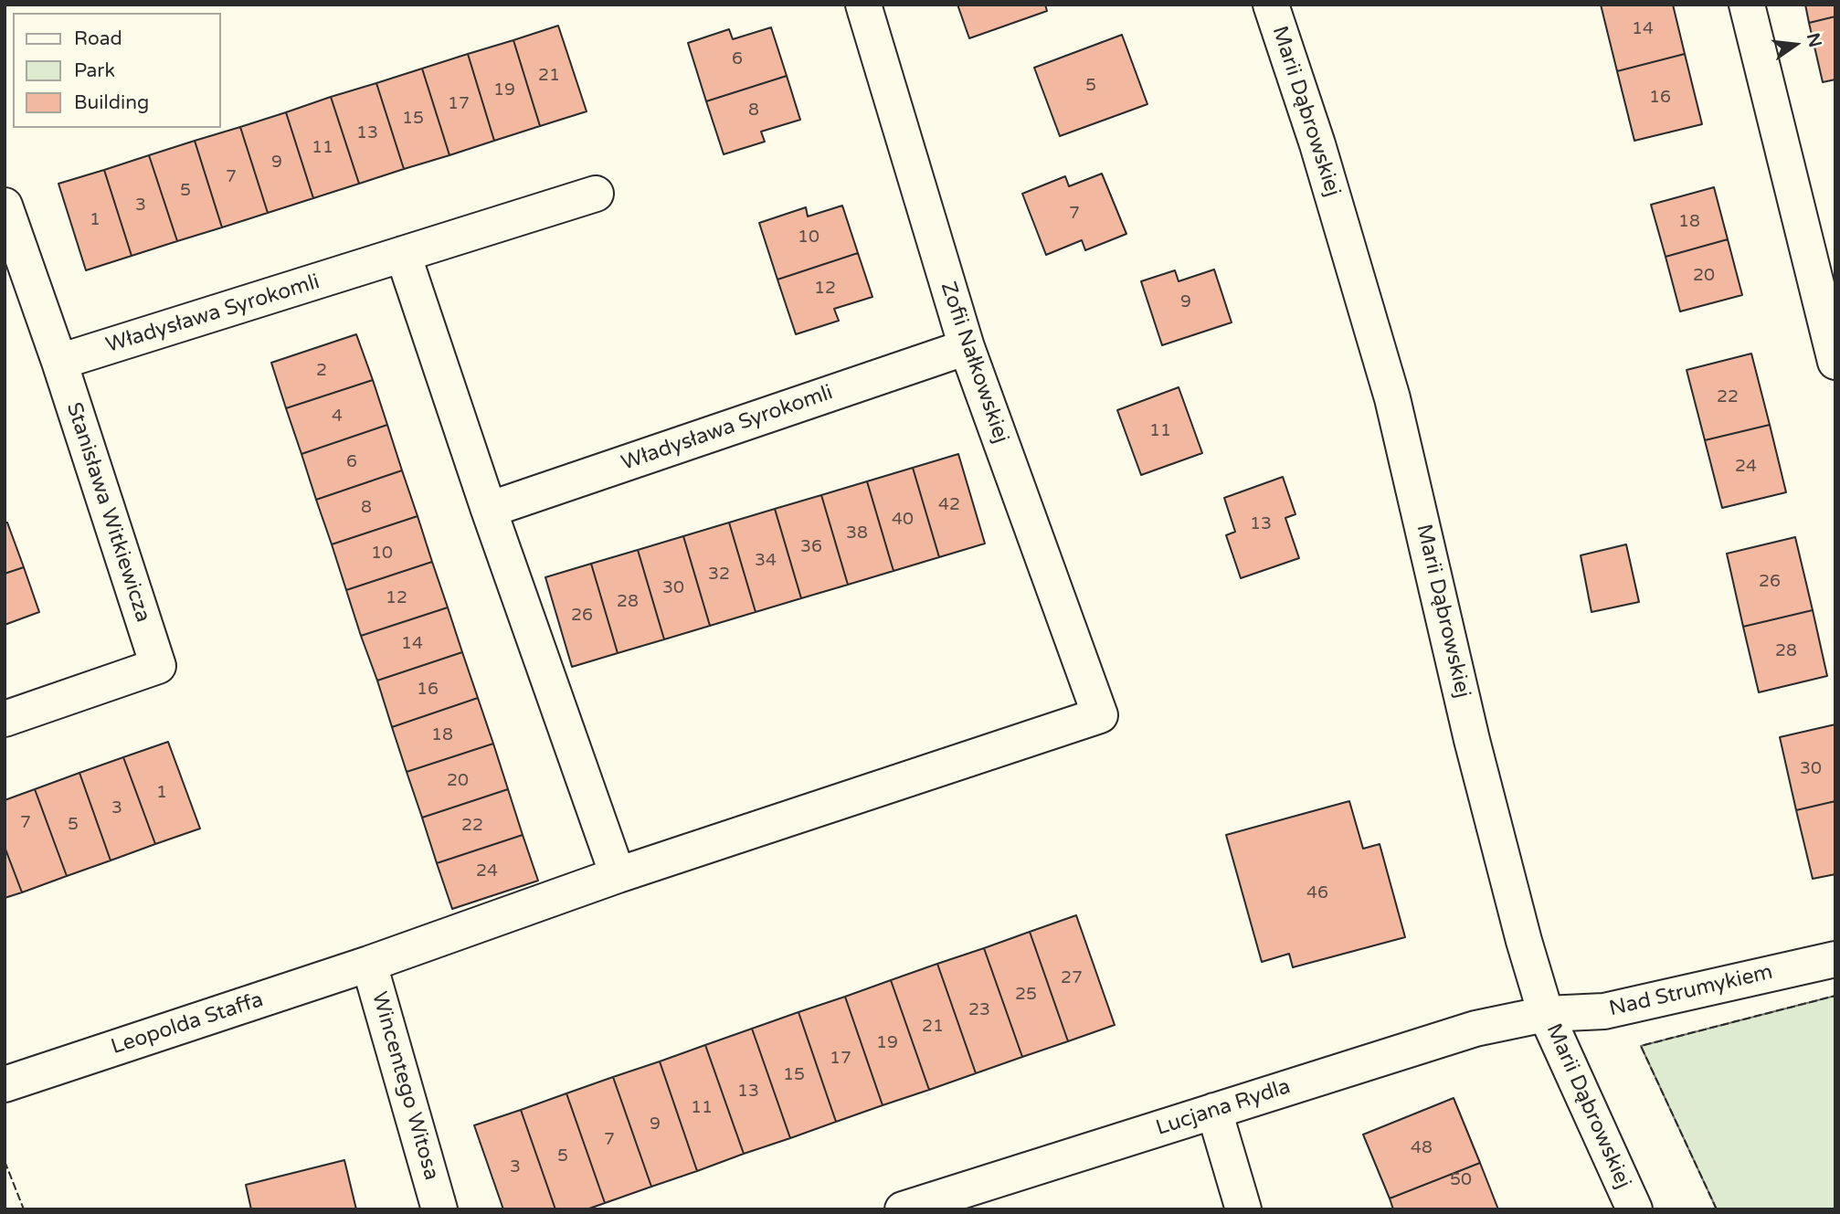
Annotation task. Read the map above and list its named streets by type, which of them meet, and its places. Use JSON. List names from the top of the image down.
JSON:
{
  "streets": {
    "street": [
      "Marii Dąbrowskiej",
      "Władysława Syrokomli",
      "Zofii Nałkowskiej",
      "Stanisława Witkiewicza",
      "Nad Strumykiem",
      "Leopolda Staffa",
      "Wincentego Witosa",
      "Lucjana Rydla"
    ]
  },
  "crossings": [
    ["Marii Dąbrowskiej", "Nad Strumykiem"],
    ["Marii Dąbrowskiej", "Lucjana Rydla"],
    ["Władysława Syrokomli", "Zofii Nałkowskiej"],
    ["Władysława Syrokomli", "Stanisława Witkiewicza"],
    ["Zofii Nałkowskiej", "Leopolda Staffa"],
    ["Nad Strumykiem", "Lucjana Rydla"],
    ["Leopolda Staffa", "Wincentego Witosa"]
  ],
  "house_numbers": [
    "14",
    "6",
    "21",
    "5",
    "19",
    "16",
    "17",
    "8",
    "15",
    "13",
    "11",
    "9",
    "7",
    "5",
    "3",
    "7",
    "1",
    "18",
    "10",
    "20",
    "12",
    "9",
    "2",
    "22",
    "4",
    "11",
    "6",
    "24",
    "42",
    "8",
    "40",
    "13",
    "38",
    "36",
    "10",
    "34",
    "32",
    "26",
    "30",
    "12",
    "28",
    "26",
    "14",
    "28",
    "16",
    "18",
    "30",
    "20",
    "1",
    "3",
    "7",
    "5",
    "22",
    "24",
    "46",
    "27",
    "25",
    "23",
    "21",
    "19",
    "17",
    "15",
    "13",
    "11",
    "9",
    "7",
    "48",
    "5",
    "3",
    "50"
  ],
  "legend": ["Road", "Park", "Building"],
  "north": "right"
}
